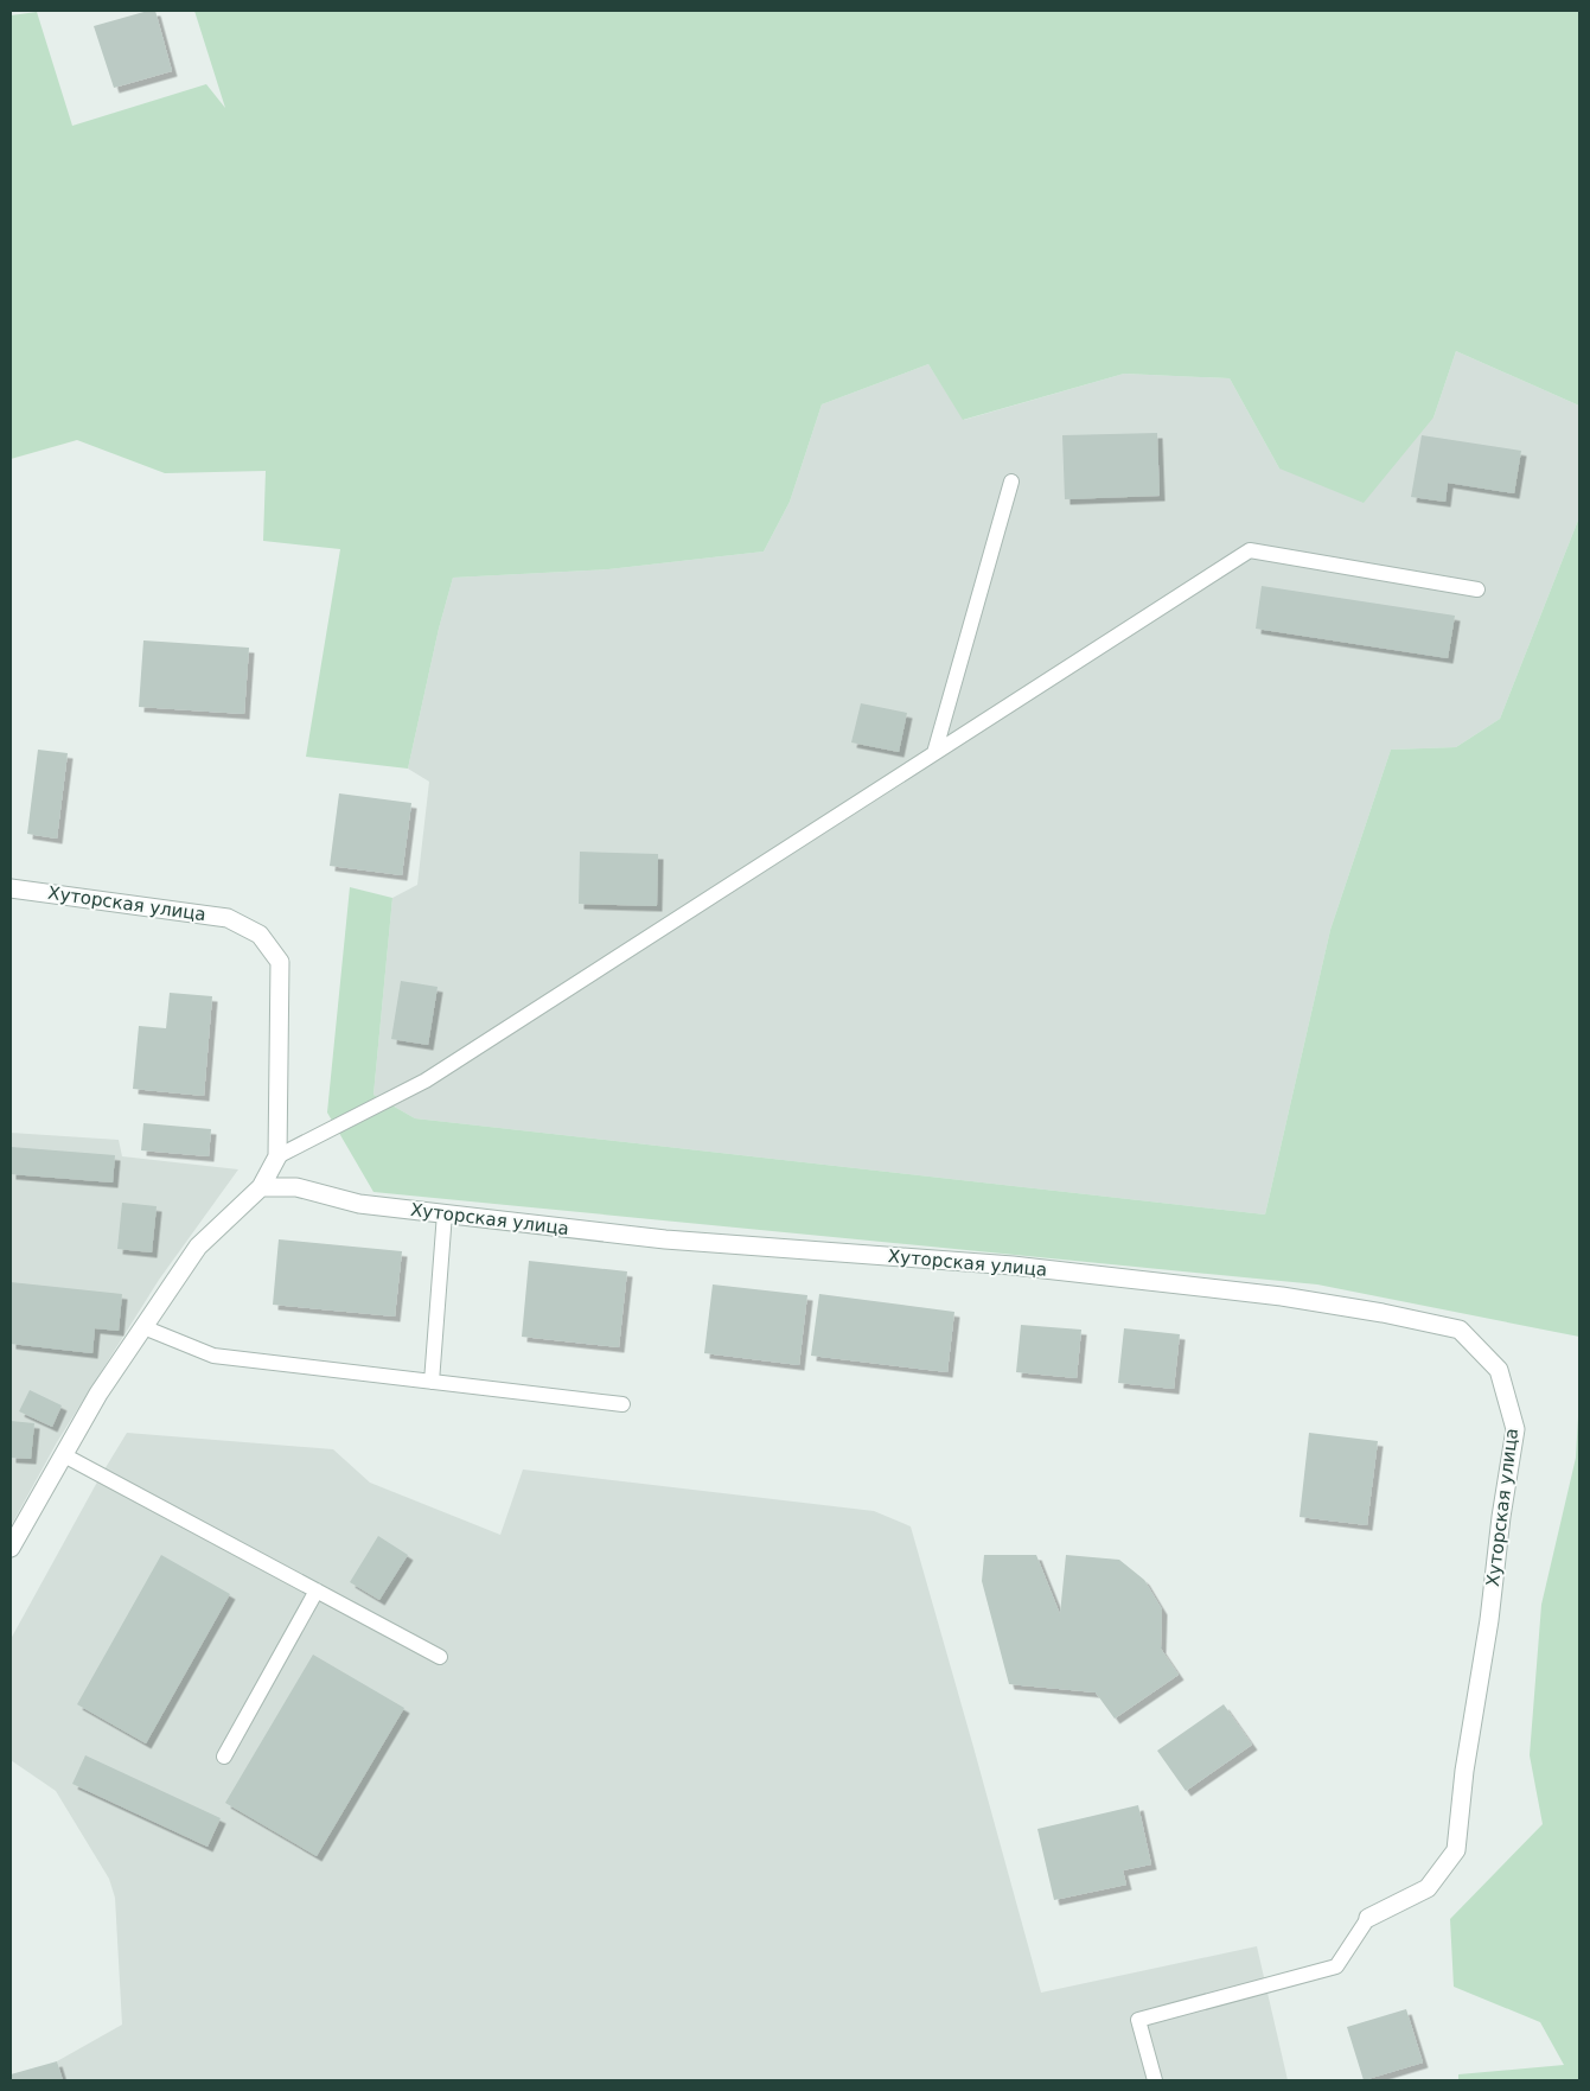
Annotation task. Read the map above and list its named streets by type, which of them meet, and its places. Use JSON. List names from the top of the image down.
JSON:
{
  "streets": {
    "street": ["Хуторская улица"]
  }
}
